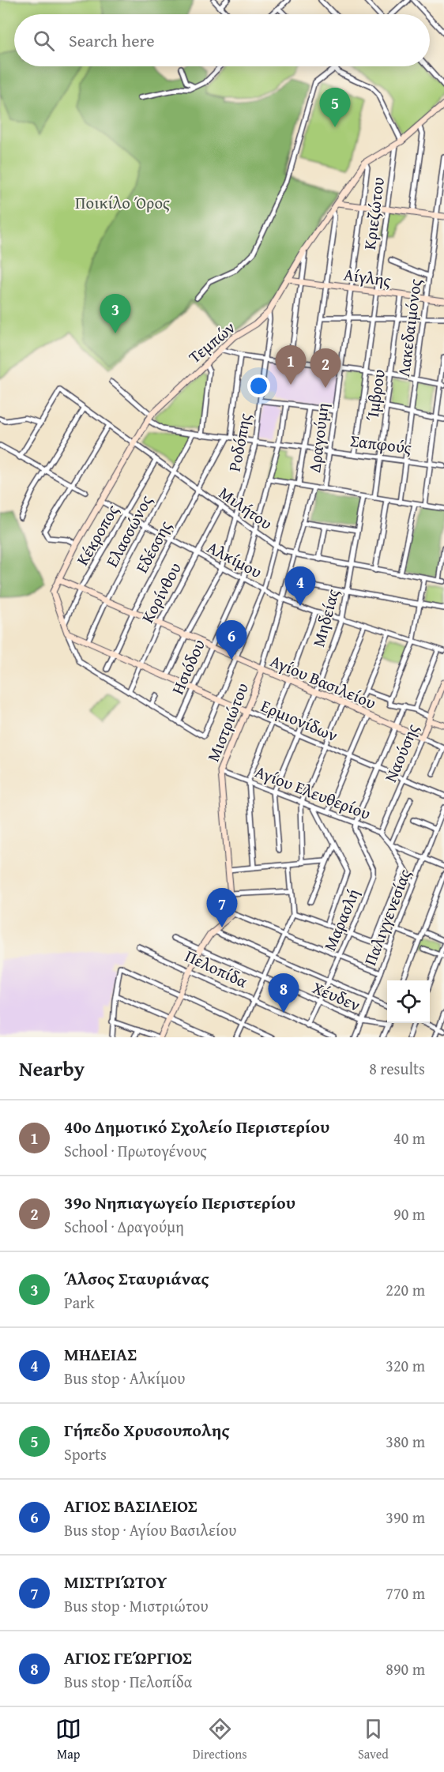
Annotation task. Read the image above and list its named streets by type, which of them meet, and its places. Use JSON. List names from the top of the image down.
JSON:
{
  "streets": {
    "street": [
      "Κριεζώτου",
      "Αίγλης",
      "Λακεδαιμόνος",
      "Τεμπών",
      "Ίμβρου",
      "Δραγούμη",
      "Ροδόπης",
      "Σαπφούς",
      "Μιλήτου",
      "Ελασσώνος",
      "Κέκροπος",
      "Εδέσσης",
      "Αλκίμου",
      "Κορίνθου",
      "Μηδείας",
      "Ησιόδου",
      "Αγίου Βασιλείου",
      "Ερμιονίδων",
      "Μιστριώτου",
      "Ναούσης",
      "Αγίου Ελευθερίου",
      "Παλιγγενεσίας",
      "Μαρασλή",
      "Πελοπίδα",
      "Χέυδεν"
    ]
  },
  "crossings": [
    ["Κριεζώτου", "Αίγλης"],
    ["Κριεζώτου", "Τεμπών"],
    ["Κριεζώτου", "Σαπφούς"],
    ["Αίγλης", "Λακεδαιμόνος"],
    ["Αίγλης", "Τεμπών"],
    ["Αίγλης", "Ίμβρου"],
    ["Αίγλης", "Δραγούμη"],
    ["Λακεδαιμόνος", "Σαπφούς"],
    ["Τεμπών", "Δραγούμη"],
    ["Τεμπών", "Ροδόπης"],
    ["Τεμπών", "Σαπφούς"],
    ["Τεμπών", "Μιλήτου"],
    ["Τεμπών", "Κέκροπος"],
    ["Τεμπών", "Αλκίμου"],
    ["Τεμπών", "Αγίου Βασιλείου"],
    ["Τεμπών", "Ερμιονίδων"],
    ["Ίμβρου", "Σαπφούς"],
    ["Δραγούμη", "Σαπφούς"],
    ["Ροδόπης", "Σαπφούς"],
    ["Ροδόπης", "Μιλήτου"],
    ["Ροδόπης", "Αλκίμου"],
    ["Ροδόπης", "Αγίου Βασιλείου"],
    ["Ροδόπης", "Ερμιονίδων"],
    ["Σαπφούς", "Ελασσώνος"],
    ["Σαπφούς", "Εδέσσης"],
    ["Σαπφούς", "Ησιόδου"],
    ["Μιλήτου", "Ελασσώνος"],
    ["Μιλήτου", "Κέκροπος"],
    ["Μιλήτου", "Εδέσσης"],
    ["Μιλήτου", "Κορίνθου"],
    ["Μιλήτου", "Μηδείας"],
    ["Μιλήτου", "Ησιόδου"],
    ["Μιλήτου", "Μιστριώτου"],
    ["Ελασσώνος", "Αλκίμου"],
    ["Ελασσώνος", "Αγίου Βασιλείου"],
    ["Ελασσώνος", "Ερμιονίδων"],
    ["Κέκροπος", "Αλκίμου"],
    ["Κέκροπος", "Αγίου Βασιλείου"],
    ["Εδέσσης", "Αλκίμου"],
    ["Εδέσσης", "Αγίου Βασιλείου"],
    ["Εδέσσης", "Ερμιονίδων"],
    ["Αλκίμου", "Κορίνθου"],
    ["Αλκίμου", "Μηδείας"],
    ["Αλκίμου", "Ησιόδου"],
    ["Αλκίμου", "Μιστριώτου"],
    ["Κορίνθου", "Αγίου Βασιλείου"],
    ["Κορίνθου", "Ερμιονίδων"],
    ["Μηδείας", "Αγίου Βασιλείου"],
    ["Μηδείας", "Ερμιονίδων"],
    ["Μηδείας", "Αγίου Ελευθερίου"],
    ["Ησιόδου", "Αγίου Βασιλείου"],
    ["Ησιόδου", "Ερμιονίδων"],
    ["Αγίου Βασιλείου", "Μιστριώτου"],
    ["Αγίου Βασιλείου", "Ναούσης"],
    ["Ερμιονίδων", "Μιστριώτου"],
    ["Ερμιονίδων", "Ναούσης"],
    ["Μιστριώτου", "Αγίου Ελευθερίου"],
    ["Ναούσης", "Αγίου Ελευθερίου"],
    ["Αγίου Ελευθερίου", "Παλιγγενεσίας"],
    ["Αγίου Ελευθερίου", "Μαρασλή"],
    ["Παλιγγενεσίας", "Χέυδεν"],
    ["Μαρασλή", "Πελοπίδα"],
    ["Μαρασλή", "Χέυδεν"]
  ],
  "parks": ["Ποικίλο Όρος"],
  "page": {
    "search": "Search here",
    "pins": [
      "5",
      "3",
      "1",
      "2",
      "4",
      "6",
      "7",
      "8"
    ],
    "heading": ["Nearby", "8 results"],
    "list": [
      {
        "mark": "1",
        "name": "40ο Δημοτικό Σχολείο Περιστερίου",
        "note": "School · Πρωτογένους",
        "value": "40 m"
      },
      {
        "mark": "2",
        "name": "39ο Νηπιαγωγείο Περιστερίου",
        "note": "School · Δραγούμη",
        "value": "90 m"
      },
      {
        "mark": "3",
        "name": "Άλσος Σταυριάνας",
        "note": "Park",
        "value": "220 m"
      },
      {
        "mark": "4",
        "name": "ΜΗΔΕΙΑΣ",
        "note": "Bus stop · Αλκίμου",
        "value": "320 m"
      },
      {
        "mark": "5",
        "name": "Γήπεδο Χρυσουπολης",
        "note": "Sports",
        "value": "380 m"
      },
      {
        "mark": "6",
        "name": "ΑΓΙΟΣ ΒΑΣΙΛΕΙΟΣ",
        "note": "Bus stop · Αγίου Βασιλείου",
        "value": "390 m"
      },
      {
        "mark": "7",
        "name": "ΜΙΣΤΡΙΏΤΟΥ",
        "note": "Bus stop · Μιστριώτου",
        "value": "770 m"
      },
      {
        "mark": "8",
        "name": "ΑΓΙΟΣ ΓΕΏΡΓΙΟΣ",
        "note": "Bus stop · Πελοπίδα",
        "value": "890 m"
      }
    ],
    "nav": ["Map", "Directions", "Saved"]
  }
}
